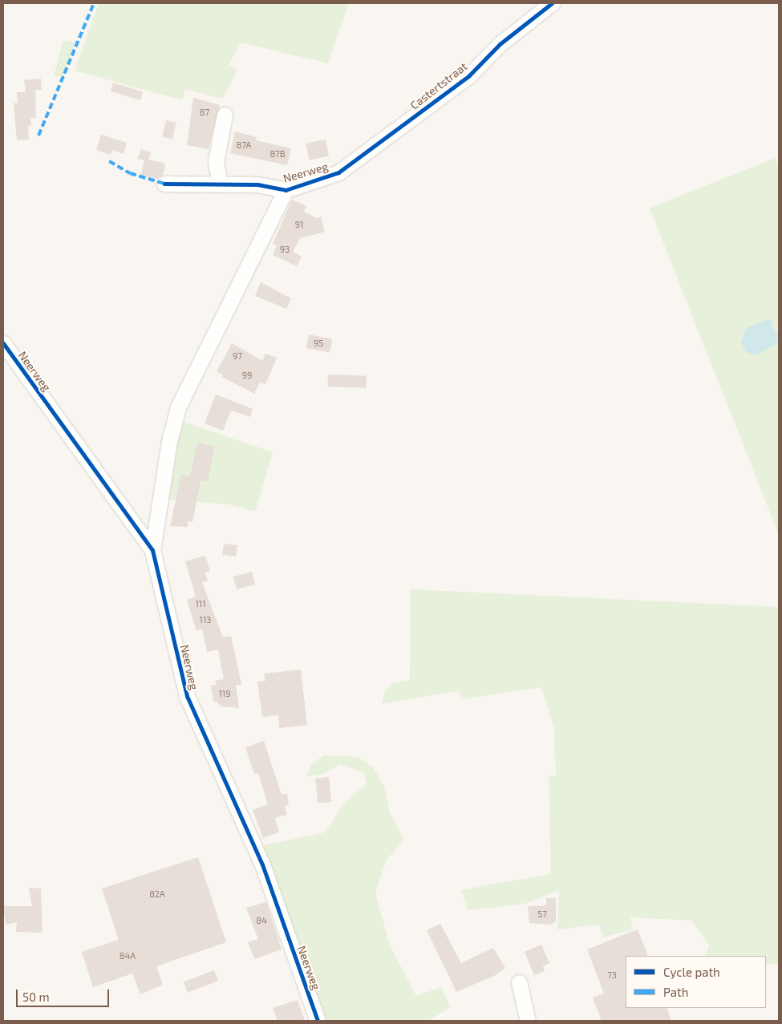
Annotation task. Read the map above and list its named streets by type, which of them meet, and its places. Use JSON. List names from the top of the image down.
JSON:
{
  "streets": {
    "street": ["Castertstraat", "Neerweg"]
  },
  "crossings": [
    ["Castertstraat", "Neerweg"]
  ],
  "house_numbers": [
    "87",
    "87A",
    "87B",
    "91",
    "93",
    "95",
    "97",
    "99",
    "111",
    "113",
    "119",
    "82A",
    "57",
    "84",
    "84A",
    "73"
  ],
  "legend": ["Cycle path", "Path"],
  "scale_bar": "50 m"
}
